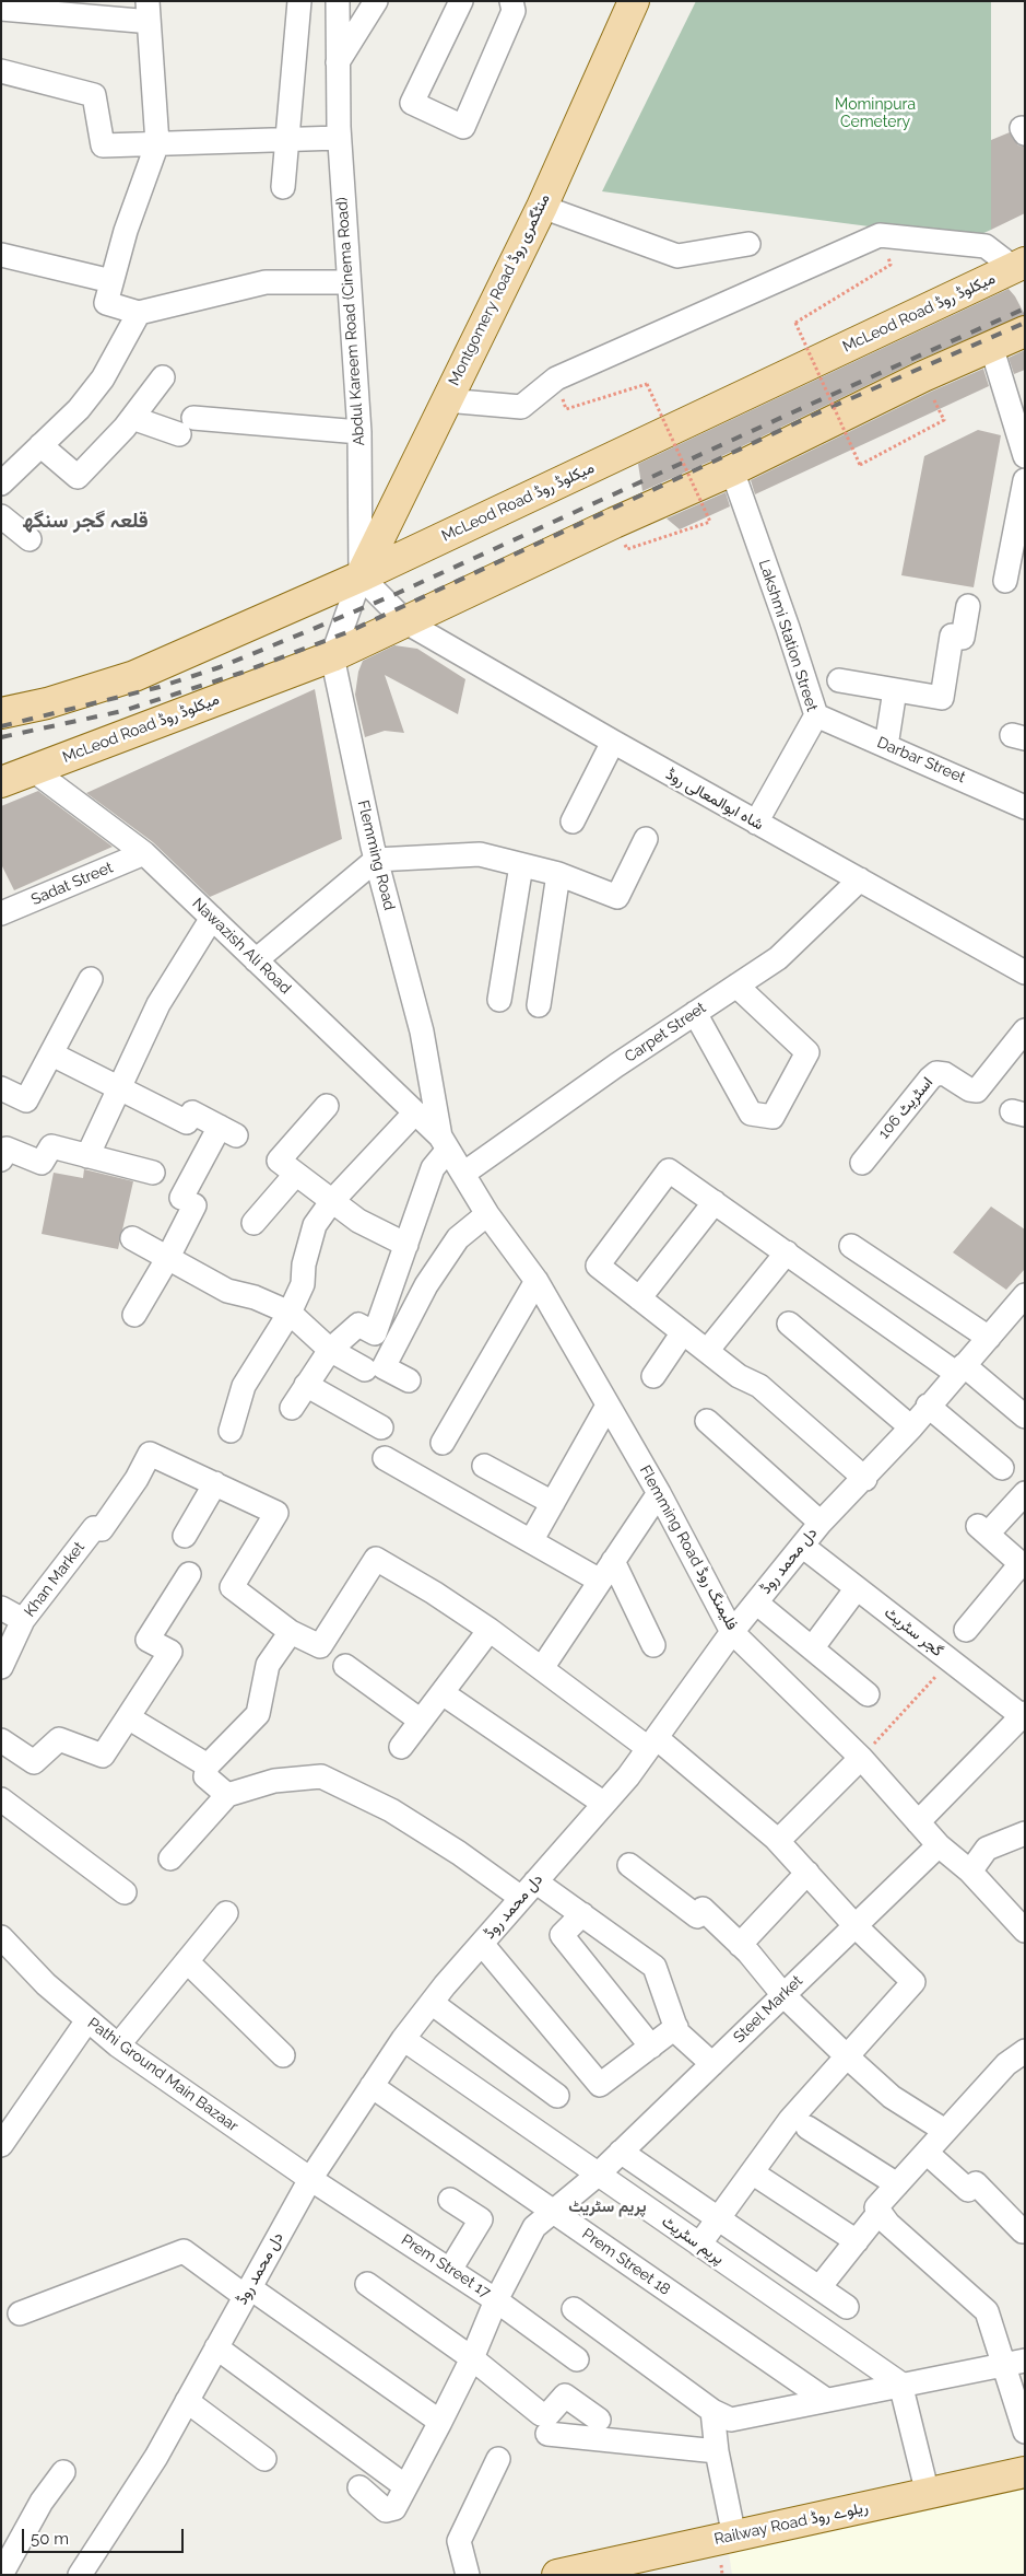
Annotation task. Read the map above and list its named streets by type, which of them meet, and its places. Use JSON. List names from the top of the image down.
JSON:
{
  "streets": {
    "main road": ["Montgomery Road منٹگمری روڈ", "McLeod Road میکلوڈ روڈ", "Railway Road ریلوے روڈ"],
    "street": [
      "Abdul Kareem Road (Cinema Road)",
      "Lakshmi Station Street",
      "Darbar Street",
      "شاہ ابوالمعالی روڈ",
      "Flemming Road",
      "Sadat Street",
      "Nawazish Ali Road",
      "Carpet Street",
      "اسٹریٹ 106",
      "Flemming Road فلیمنگ روڈ",
      "دل محمد روڈ",
      "Khan Market",
      "گجر سٹریٹ",
      "Steel Market",
      "Pathi Ground Main Bazaar",
      "پریم سٹریٹ",
      "Prem Street 18",
      "Prem Street 17"
    ]
  },
  "crossings": [
    ["Montgomery Road منٹگمری روڈ", "McLeod Road میکلوڈ روڈ"],
    ["Montgomery Road منٹگمری روڈ", "Abdul Kareem Road (Cinema Road)"],
    ["McLeod Road میکلوڈ روڈ", "Abdul Kareem Road (Cinema Road)"],
    ["McLeod Road میکلوڈ روڈ", "Lakshmi Station Street"],
    ["McLeod Road میکلوڈ روڈ", "شاہ ابوالمعالی روڈ"],
    ["McLeod Road میکلوڈ روڈ", "Flemming Road"],
    ["McLeod Road میکلوڈ روڈ", "Nawazish Ali Road"],
    ["Lakshmi Station Street", "Darbar Street"],
    ["Lakshmi Station Street", "شاہ ابوالمعالی روڈ"],
    ["شاہ ابوالمعالی روڈ", "Carpet Street"],
    ["Flemming Road", "Nawazish Ali Road"],
    ["Flemming Road", "Flemming Road فلیمنگ روڈ"],
    ["Sadat Street", "Nawazish Ali Road"],
    ["Nawazish Ali Road", "Flemming Road فلیمنگ روڈ"],
    ["Carpet Street", "Flemming Road فلیمنگ روڈ"],
    ["Flemming Road فلیمنگ روڈ", "دل محمد روڈ"],
    ["Flemming Road فلیمنگ روڈ", "Steel Market"],
    ["دل محمد روڈ", "گجر سٹریٹ"],
    ["دل محمد روڈ", "Pathi Ground Main Bazaar"],
    ["دل محمد روڈ", "پریم سٹریٹ"],
    ["دل محمد روڈ", "Prem Street 18"],
    ["دل محمد روڈ", "Prem Street 17"],
    ["Steel Market", "پریم سٹریٹ"],
    ["Steel Market", "Prem Street 18"],
    ["Steel Market", "Prem Street 17"],
    ["Pathi Ground Main Bazaar", "Prem Street 17"]
  ],
  "districts": ["قلعہ گجر سنگھ", "پریم سٹریٹ"],
  "parks": ["Mominpura Cemetery"],
  "scale_bar": "50 m"
}
